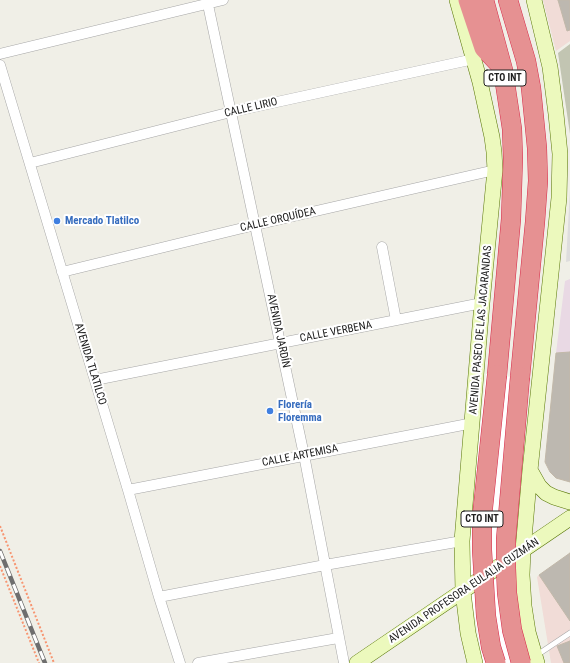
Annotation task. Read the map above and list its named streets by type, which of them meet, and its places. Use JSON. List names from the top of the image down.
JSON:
{
  "streets": {
    "highway": ["CTO INT"],
    "main road": ["AVENIDA PASEO DE LAS JACARANDAS", "AVENIDA PROFESORA EULALIA GUZMÁN"],
    "street": [
      "CALLE LIRIO",
      "CALLE ORQUÍDEA",
      "AVENIDA JARDÍN",
      "CALLE VERBENA",
      "AVENIDA TLATILCO",
      "CALLE ARTEMISA"
    ]
  },
  "crossings": [
    ["CALLE LIRIO", "AVENIDA PASEO DE LAS JACARANDAS"],
    ["CALLE LIRIO", "AVENIDA JARDÍN"],
    ["CALLE LIRIO", "AVENIDA TLATILCO"],
    ["CALLE ORQUÍDEA", "AVENIDA PASEO DE LAS JACARANDAS"],
    ["CALLE ORQUÍDEA", "AVENIDA JARDÍN"],
    ["CALLE ORQUÍDEA", "AVENIDA TLATILCO"],
    ["AVENIDA PASEO DE LAS JACARANDAS", "CALLE VERBENA"],
    ["AVENIDA PASEO DE LAS JACARANDAS", "CALLE ARTEMISA"],
    ["AVENIDA PASEO DE LAS JACARANDAS", "AVENIDA PROFESORA EULALIA GUZMÁN"],
    ["AVENIDA JARDÍN", "CALLE VERBENA"],
    ["AVENIDA JARDÍN", "CALLE ARTEMISA"],
    ["CALLE VERBENA", "AVENIDA TLATILCO"],
    ["AVENIDA TLATILCO", "CALLE ARTEMISA"]
  ],
  "places": ["Mercado Tlatilco", "Florería Floremma"]
}
